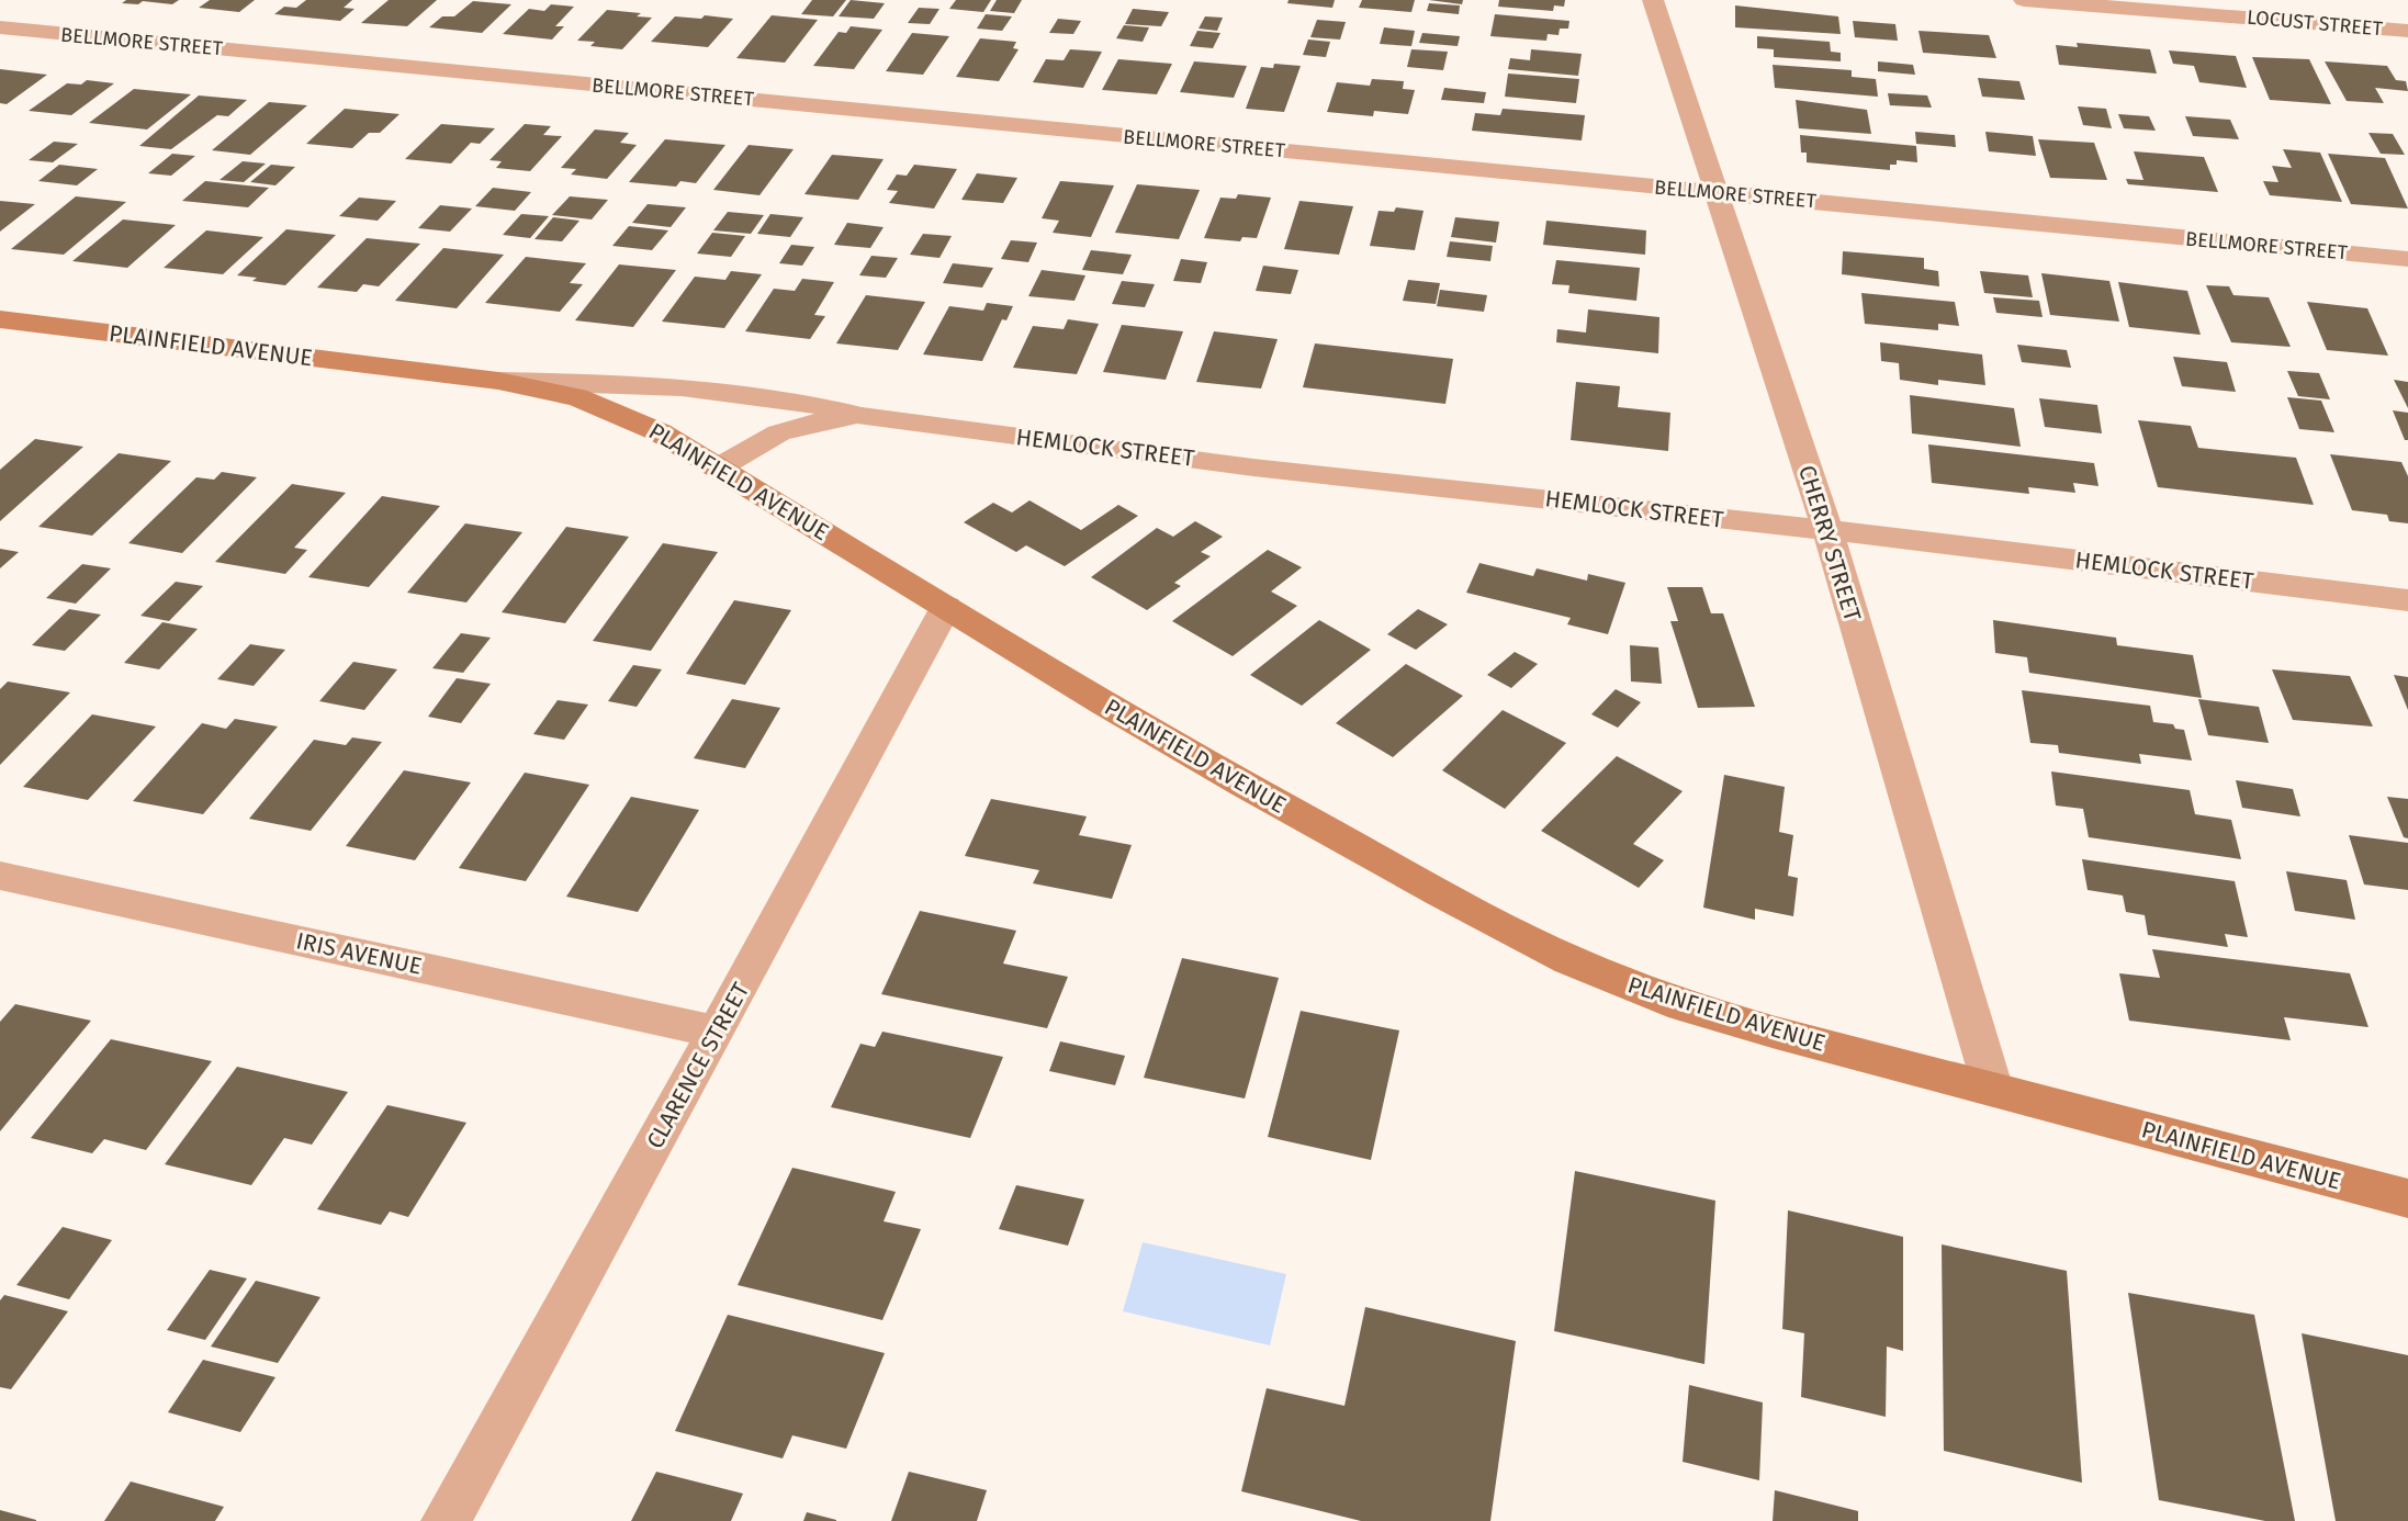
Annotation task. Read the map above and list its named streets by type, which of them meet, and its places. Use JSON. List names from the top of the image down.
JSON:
{
  "streets": {
    "main road": ["PLAINFIELD AVENUE"],
    "street": [
      "LOCUST STREET",
      "BELLMORE STREET",
      "HEMLOCK STREET",
      "CHERRY STREET",
      "IRIS AVENUE",
      "CLARENCE STREET"
    ]
  },
  "crossings": [
    ["BELLMORE STREET", "CHERRY STREET"],
    ["PLAINFIELD AVENUE", "HEMLOCK STREET"],
    ["PLAINFIELD AVENUE", "CHERRY STREET"],
    ["PLAINFIELD AVENUE", "CLARENCE STREET"],
    ["HEMLOCK STREET", "CHERRY STREET"],
    ["IRIS AVENUE", "CLARENCE STREET"]
  ]
}
